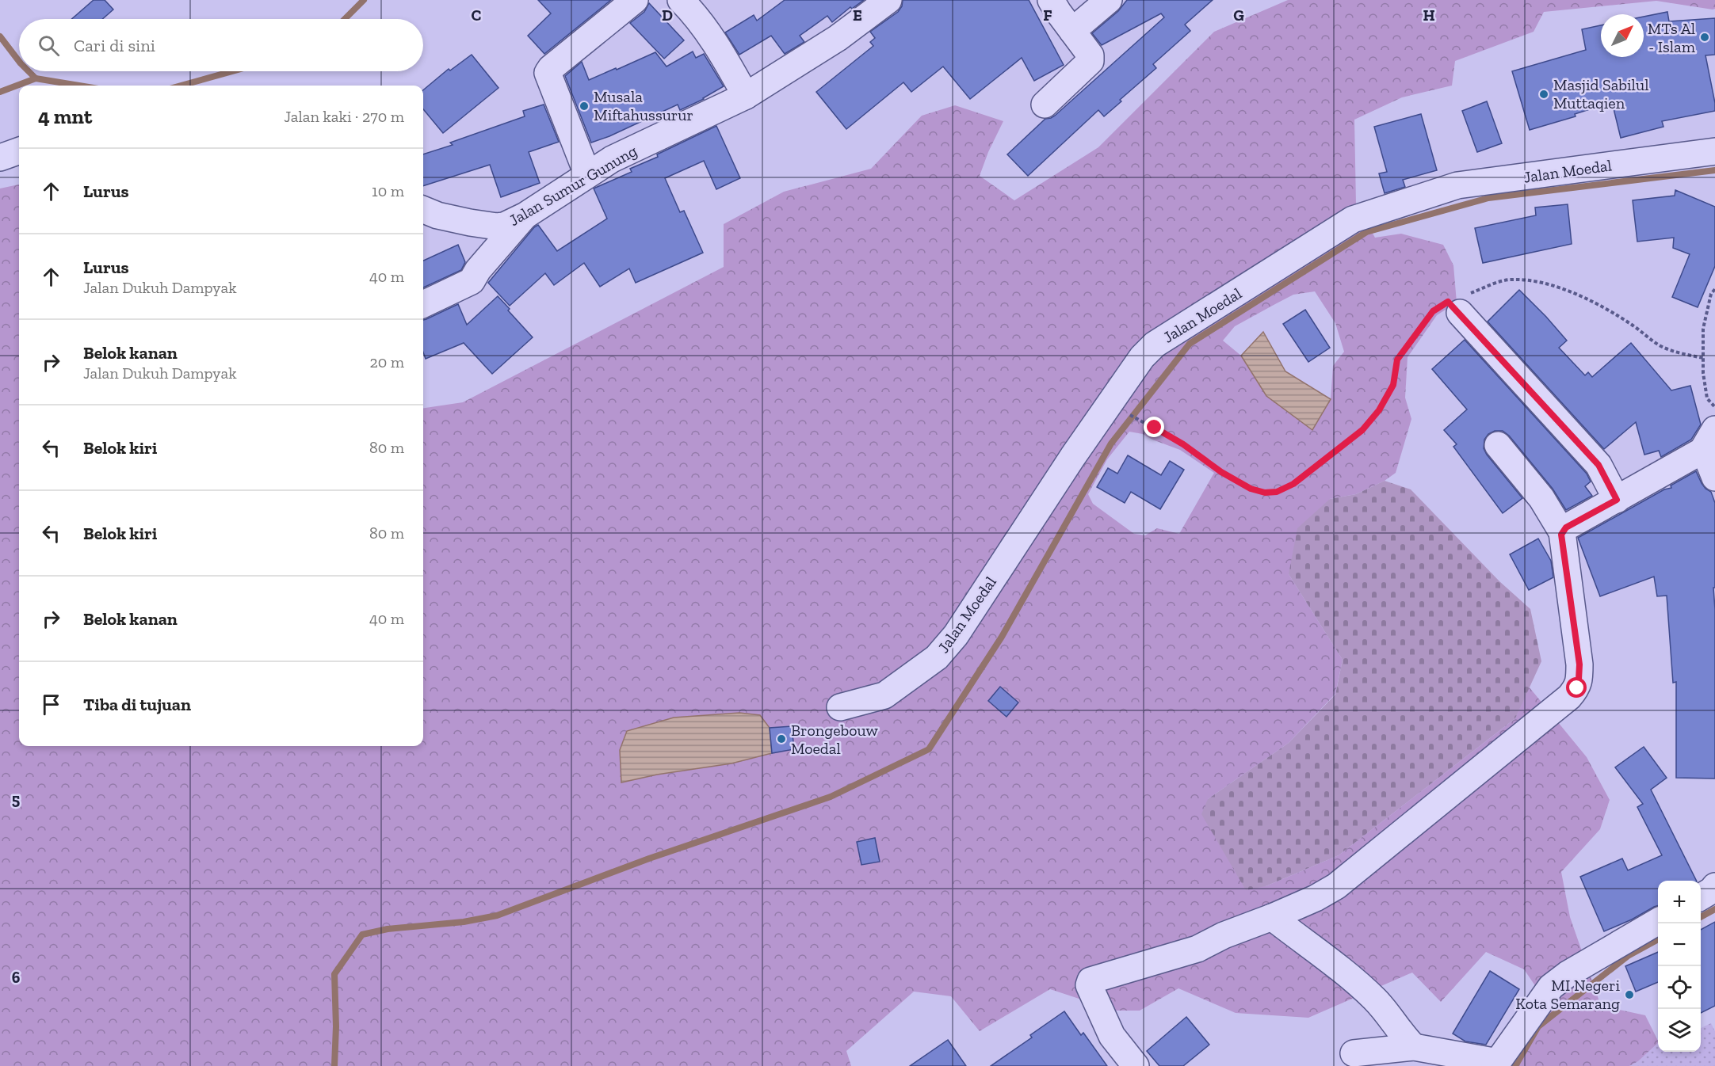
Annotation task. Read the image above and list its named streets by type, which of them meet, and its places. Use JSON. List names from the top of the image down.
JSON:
{
  "streets": {
    "street": ["Jalan Moedal", "Jalan Sumur Gunung"]
  },
  "places": [
    "MTs Al - Islam",
    "Masjid Sabilul Muttaqien",
    "Musala Miftahussurur",
    "Brongebouw Moedal",
    "MI Negeri Kota Semarang"
  ],
  "north": "top right",
  "page": {
    "search": "Cari di sini",
    "heading": ["4 mnt", "Jalan kaki · 270 m"],
    "list": [
      ["Lurus", "10 m"],
      ["Lurus", "Jalan Dukuh Dampyak", "40 m"],
      ["Belok kanan", "Jalan Dukuh Dampyak", "20 m"],
      ["Belok kiri", "80 m"],
      ["Belok kiri", "80 m"],
      ["Belok kanan", "40 m"],
      "Tiba di tujuan"
    ],
    "map_buttons": ["+", "−"]
  },
  "grid": {
    "columns": [
      "C",
      "D",
      "E",
      "F",
      "G",
      "H"
    ],
    "rows": ["5", "6"]
  }
}
